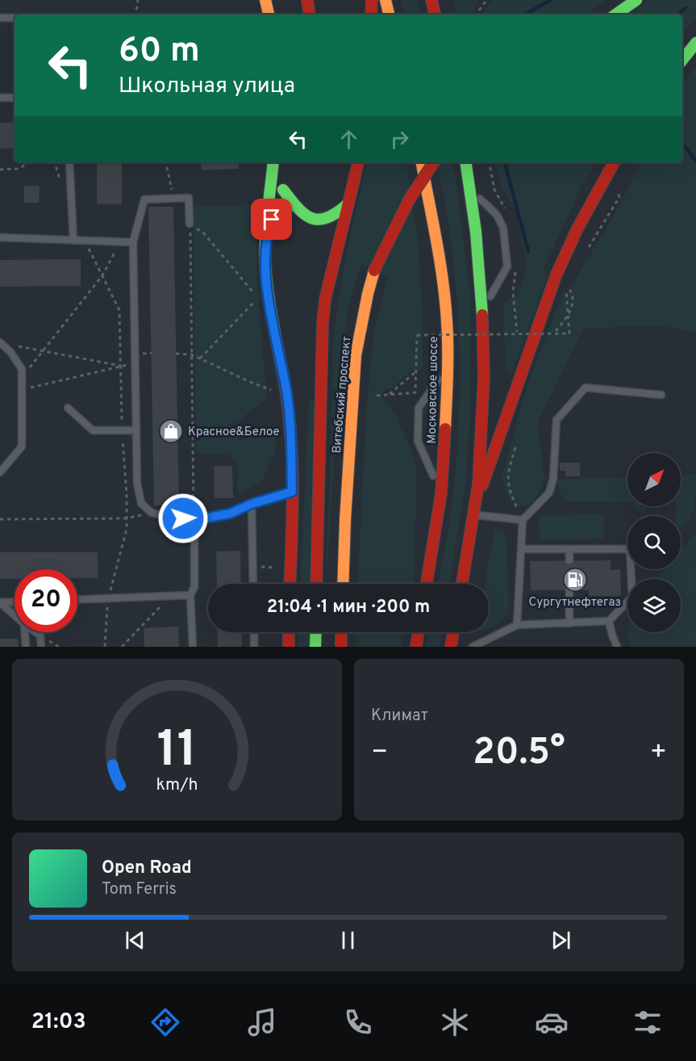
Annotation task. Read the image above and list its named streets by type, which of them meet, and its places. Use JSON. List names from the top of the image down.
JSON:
{
  "streets": {
    "main road": ["Московское шоссе", "Витебский проспект"]
  },
  "places": {
    "shop": ["Красное&Белое"],
    "fuel station": ["Сургутнефтегаз"]
  },
  "north": "top right",
  "page": {
    "turn": ["60 m", "Школьная улица"],
    "limit": "20",
    "trip": "21:04 · 1 мин · 200 m",
    "tile": "Климат",
    "heat": ["−", "20.5°", "+"],
    "song": ["Open Road", "Tom Ferris"],
    "tabs": "21:03",
    "gauge": ["11", "km/h"]
  }
}
